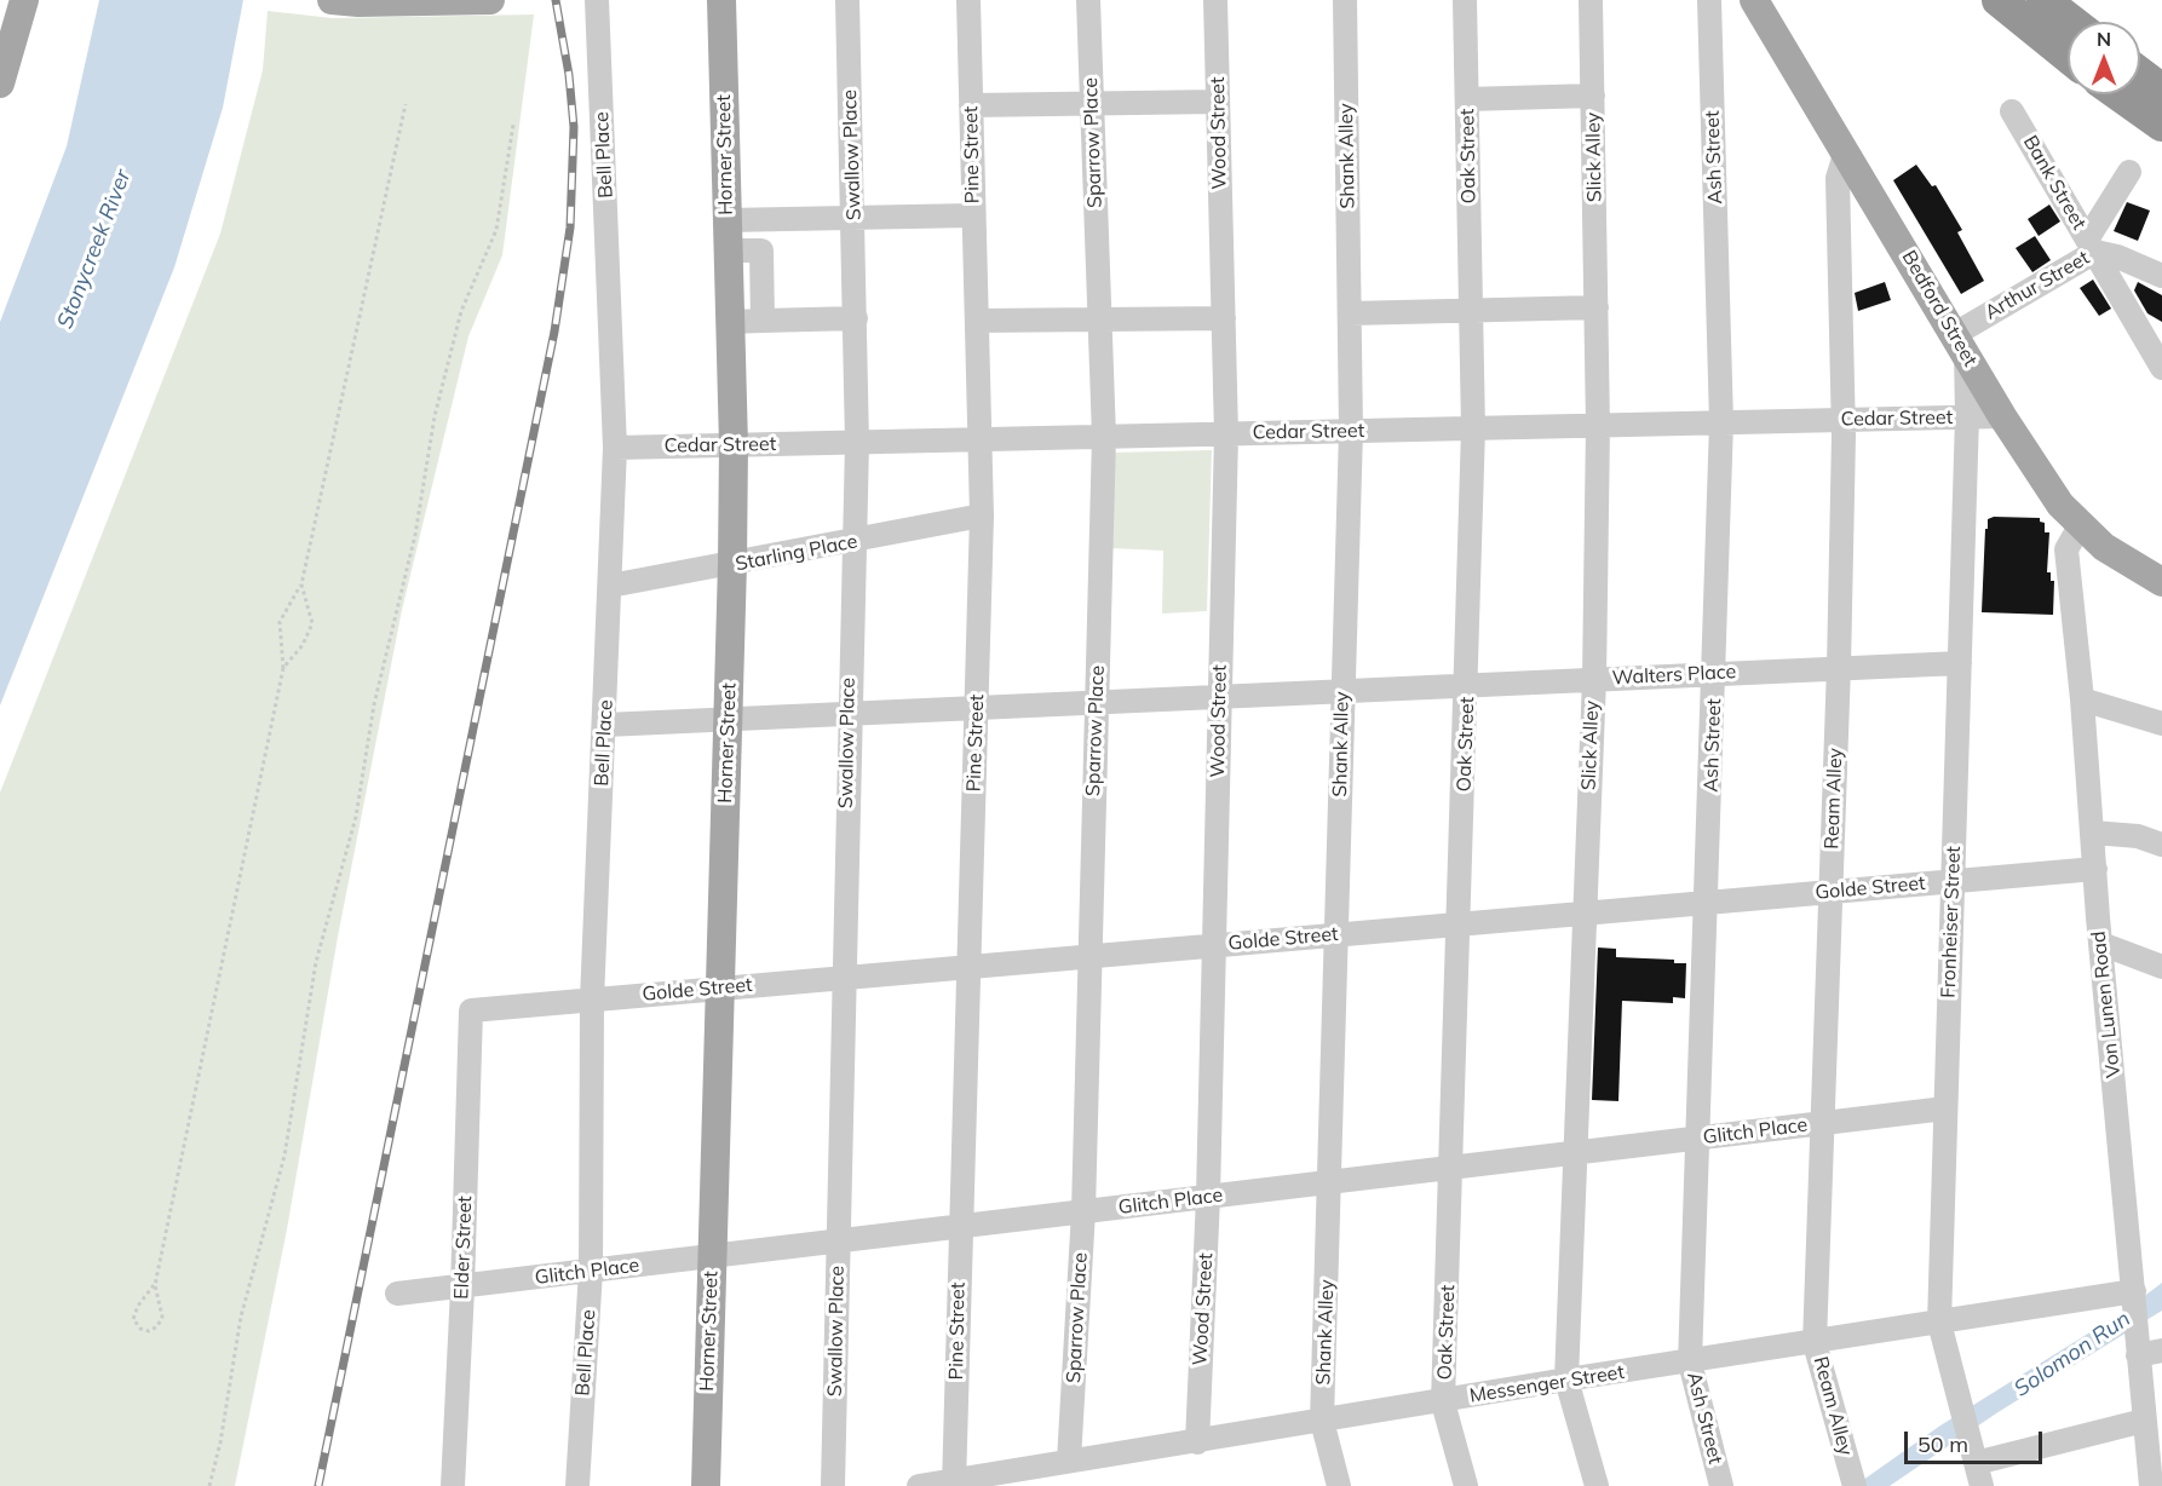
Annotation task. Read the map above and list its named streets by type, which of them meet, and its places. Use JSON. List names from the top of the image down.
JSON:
{
  "streets": {
    "main road": ["Horner Street", "Bedford Street"],
    "street": [
      "Wood Street",
      "Sparrow Place",
      "Bell Place",
      "Swallow Place",
      "Pine Street",
      "Shank Alley",
      "Oak Street",
      "Slick Alley",
      "Ash Street",
      "Bank Street",
      "Arthur Street",
      "Cedar Street",
      "Starling Place",
      "Walters Place",
      "Ream Alley",
      "Golde Street",
      "Fronheiser Street",
      "Von Lunen Road",
      "Glitch Place",
      "Elder Street",
      "Messenger Street"
    ]
  },
  "crossings": [
    ["Wood Street", "Cedar Street"],
    ["Wood Street", "Walters Place"],
    ["Wood Street", "Golde Street"],
    ["Wood Street", "Glitch Place"],
    ["Wood Street", "Messenger Street"],
    ["Sparrow Place", "Cedar Street"],
    ["Sparrow Place", "Walters Place"],
    ["Sparrow Place", "Golde Street"],
    ["Sparrow Place", "Glitch Place"],
    ["Sparrow Place", "Messenger Street"],
    ["Bell Place", "Cedar Street"],
    ["Bell Place", "Starling Place"],
    ["Bell Place", "Walters Place"],
    ["Bell Place", "Golde Street"],
    ["Bell Place", "Glitch Place"],
    ["Horner Street", "Cedar Street"],
    ["Horner Street", "Starling Place"],
    ["Horner Street", "Walters Place"],
    ["Horner Street", "Golde Street"],
    ["Horner Street", "Glitch Place"],
    ["Swallow Place", "Cedar Street"],
    ["Swallow Place", "Starling Place"],
    ["Swallow Place", "Walters Place"],
    ["Swallow Place", "Golde Street"],
    ["Swallow Place", "Glitch Place"],
    ["Pine Street", "Cedar Street"],
    ["Pine Street", "Starling Place"],
    ["Pine Street", "Walters Place"],
    ["Pine Street", "Golde Street"],
    ["Pine Street", "Glitch Place"],
    ["Pine Street", "Messenger Street"],
    ["Shank Alley", "Cedar Street"],
    ["Shank Alley", "Walters Place"],
    ["Shank Alley", "Golde Street"],
    ["Shank Alley", "Glitch Place"],
    ["Shank Alley", "Messenger Street"],
    ["Oak Street", "Cedar Street"],
    ["Oak Street", "Walters Place"],
    ["Oak Street", "Golde Street"],
    ["Oak Street", "Glitch Place"],
    ["Oak Street", "Messenger Street"],
    ["Slick Alley", "Cedar Street"],
    ["Slick Alley", "Walters Place"],
    ["Slick Alley", "Golde Street"],
    ["Slick Alley", "Glitch Place"],
    ["Slick Alley", "Messenger Street"],
    ["Ash Street", "Cedar Street"],
    ["Ash Street", "Walters Place"],
    ["Ash Street", "Golde Street"],
    ["Ash Street", "Glitch Place"],
    ["Ash Street", "Messenger Street"],
    ["Bank Street", "Arthur Street"],
    ["Arthur Street", "Bedford Street"],
    ["Arthur Street", "Fronheiser Street"],
    ["Bedford Street", "Cedar Street"],
    ["Bedford Street", "Ream Alley"],
    ["Bedford Street", "Fronheiser Street"],
    ["Bedford Street", "Von Lunen Road"],
    ["Cedar Street", "Ream Alley"],
    ["Cedar Street", "Fronheiser Street"],
    ["Walters Place", "Ream Alley"],
    ["Walters Place", "Fronheiser Street"],
    ["Ream Alley", "Golde Street"],
    ["Ream Alley", "Glitch Place"],
    ["Ream Alley", "Messenger Street"],
    ["Golde Street", "Fronheiser Street"],
    ["Golde Street", "Von Lunen Road"],
    ["Golde Street", "Elder Street"],
    ["Fronheiser Street", "Glitch Place"],
    ["Fronheiser Street", "Messenger Street"],
    ["Von Lunen Road", "Messenger Street"],
    ["Glitch Place", "Elder Street"]
  ],
  "water": ["Stonycreek River", "Solomon Run"],
  "scale_bar": "50 m",
  "north": "top"
}
